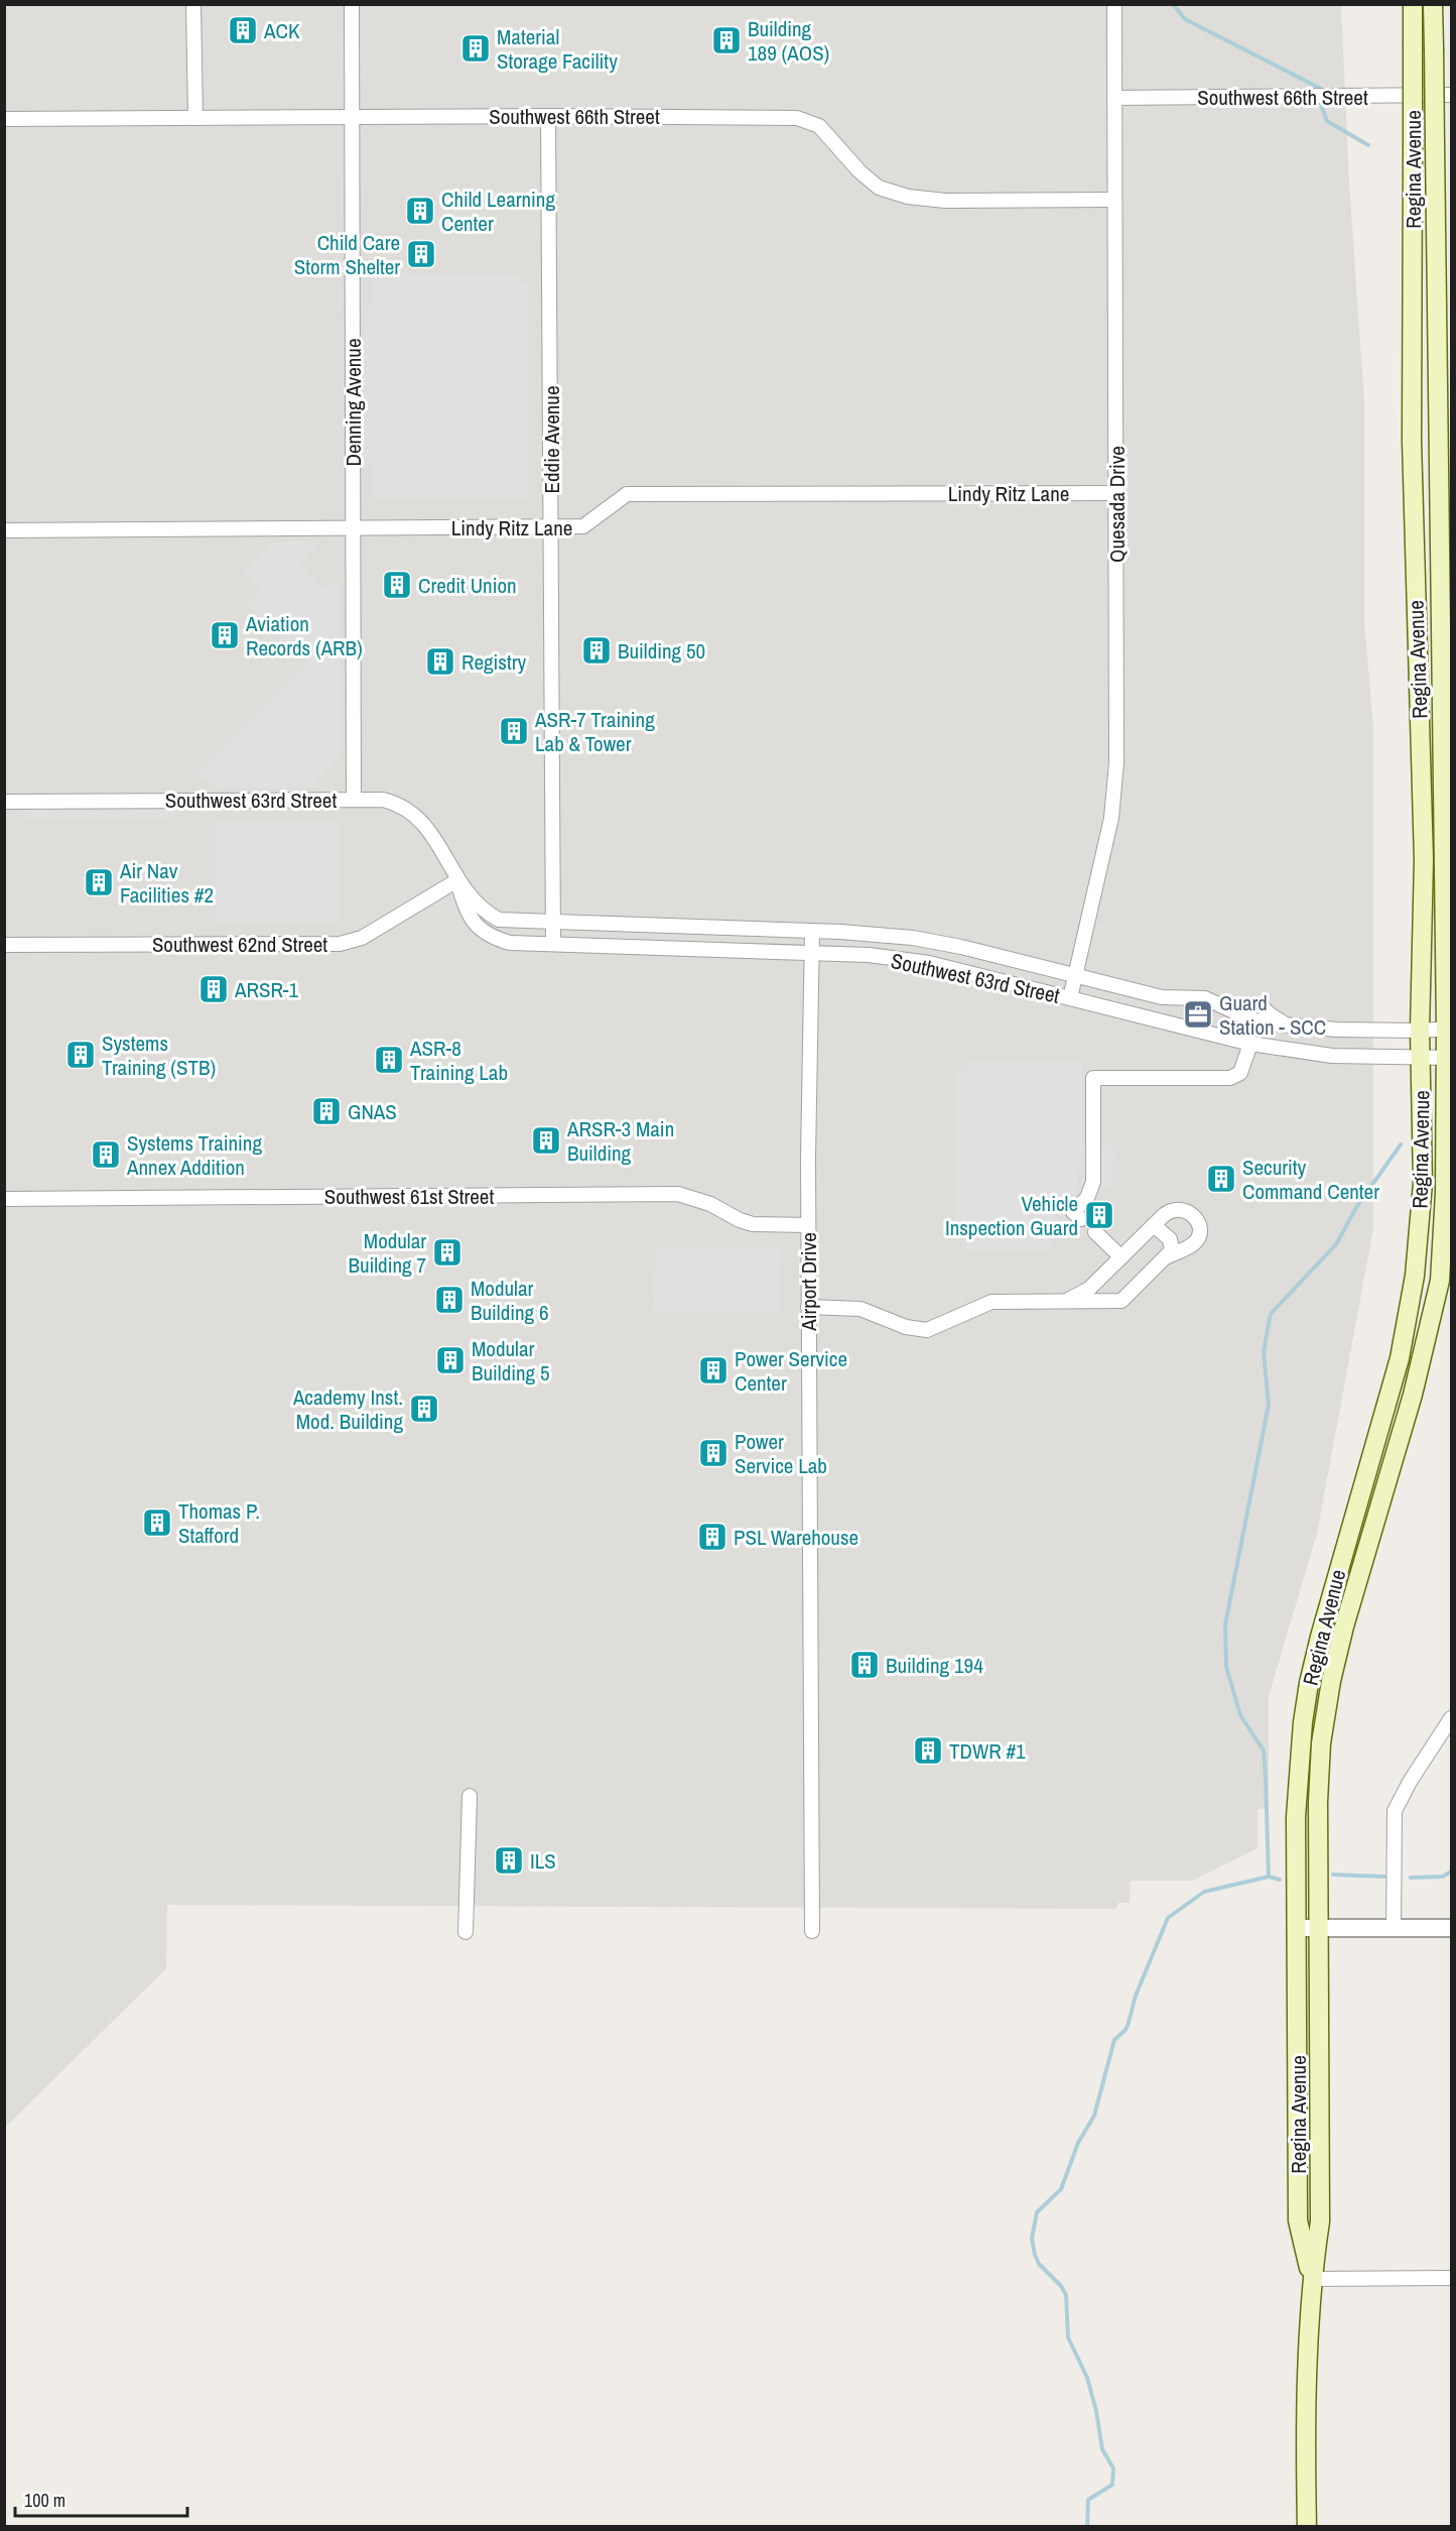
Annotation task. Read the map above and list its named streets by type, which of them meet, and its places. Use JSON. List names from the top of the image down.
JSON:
{
  "streets": {
    "main road": ["Regina Avenue"],
    "street": [
      "Southwest 66th Street",
      "Denning Avenue",
      "Eddie Avenue",
      "Lindy Ritz Lane",
      "Quesada Drive",
      "Southwest 63rd Street",
      "Southwest 62nd Street",
      "Southwest 61st Street",
      "Airport Drive"
    ]
  },
  "crossings": [
    ["Southwest 66th Street", "Denning Avenue"],
    ["Southwest 66th Street", "Eddie Avenue"],
    ["Southwest 66th Street", "Quesada Drive"],
    ["Regina Avenue", "Southwest 63rd Street"],
    ["Denning Avenue", "Lindy Ritz Lane"],
    ["Denning Avenue", "Southwest 63rd Street"],
    ["Eddie Avenue", "Lindy Ritz Lane"],
    ["Eddie Avenue", "Southwest 63rd Street"],
    ["Lindy Ritz Lane", "Quesada Drive"],
    ["Quesada Drive", "Southwest 63rd Street"],
    ["Southwest 63rd Street", "Southwest 62nd Street"],
    ["Southwest 63rd Street", "Airport Drive"],
    ["Southwest 61st Street", "Airport Drive"]
  ],
  "places": {
    "building": [
      "ACK",
      "Building 189 (AOS)",
      "Material Storage Facility",
      "Child Learning Center",
      "Child Care Storm Shelter",
      "Credit Union",
      "Aviation Records (ARB)",
      "Building 50",
      "Registry",
      "ASR-7 Training Lab & Tower",
      "Air Nav Facilities #2",
      "ARSR-1",
      "Systems Training (STB)",
      "ASR-8 Training Lab",
      "GNAS",
      "ARSR-3 Main Building",
      "Systems Training Annex Addition",
      "Security Command Center",
      "Vehicle Inspection Guard",
      "Modular Building 7",
      "Modular Building 6",
      "Modular Building 5",
      "Power Service Center",
      "Academy Inst. Mod. Building",
      "Power Service Lab",
      "Thomas P. Stafford",
      "PSL Warehouse",
      "Building 194",
      "TDWR #1",
      "ILS"
    ],
    "office": ["Guard Station - SCC"]
  },
  "scale_bar": "100 m"
}
